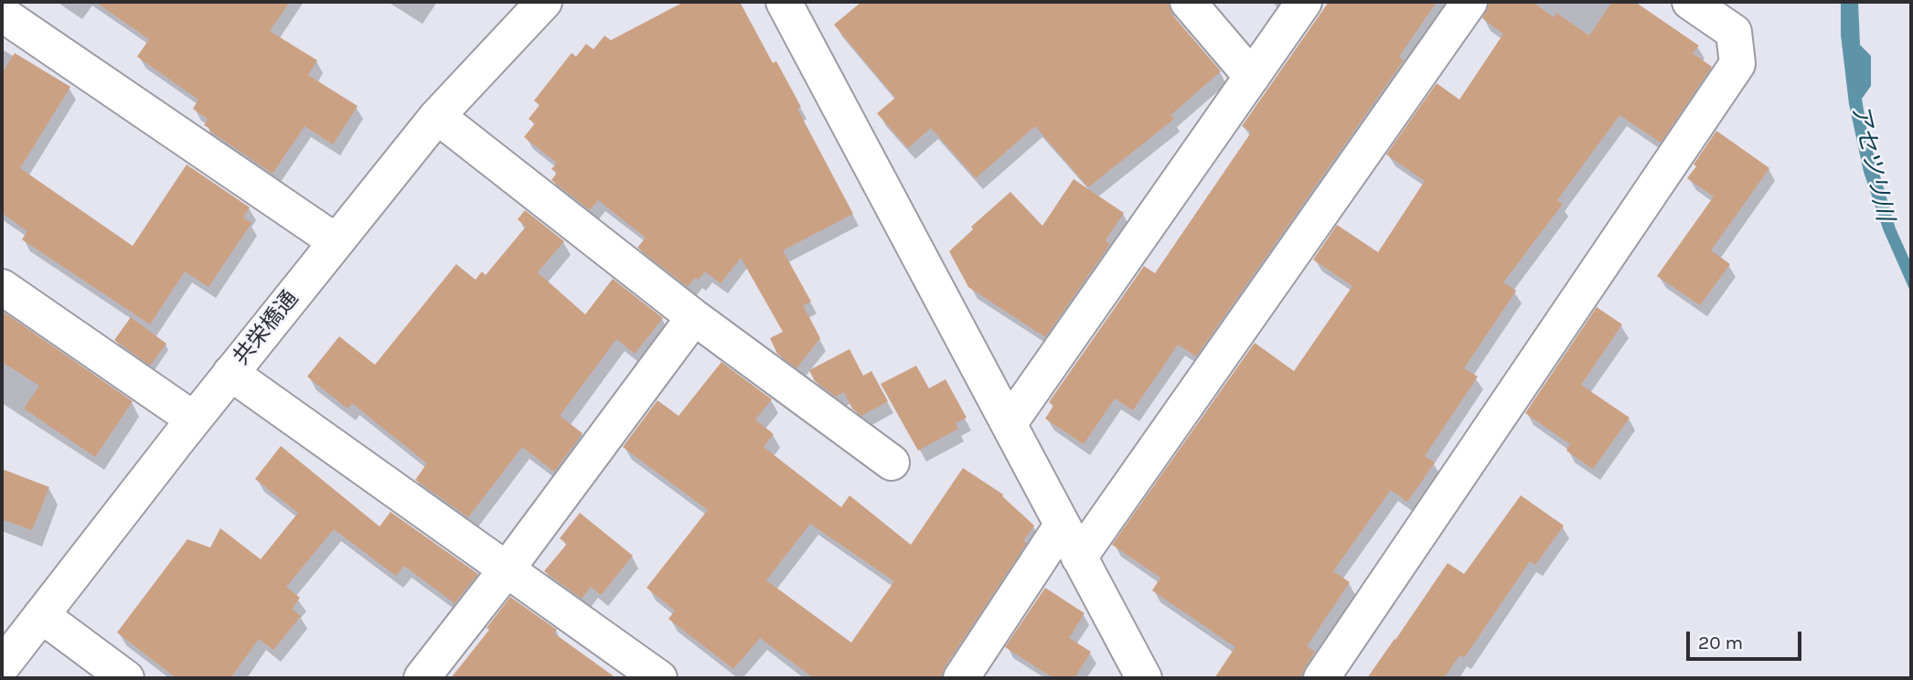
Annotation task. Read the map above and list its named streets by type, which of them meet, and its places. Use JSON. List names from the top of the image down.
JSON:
{
  "streets": {
    "street": ["共栄橋通"]
  },
  "water": ["アセツリ川"],
  "scale_bar": "20 m"
}
